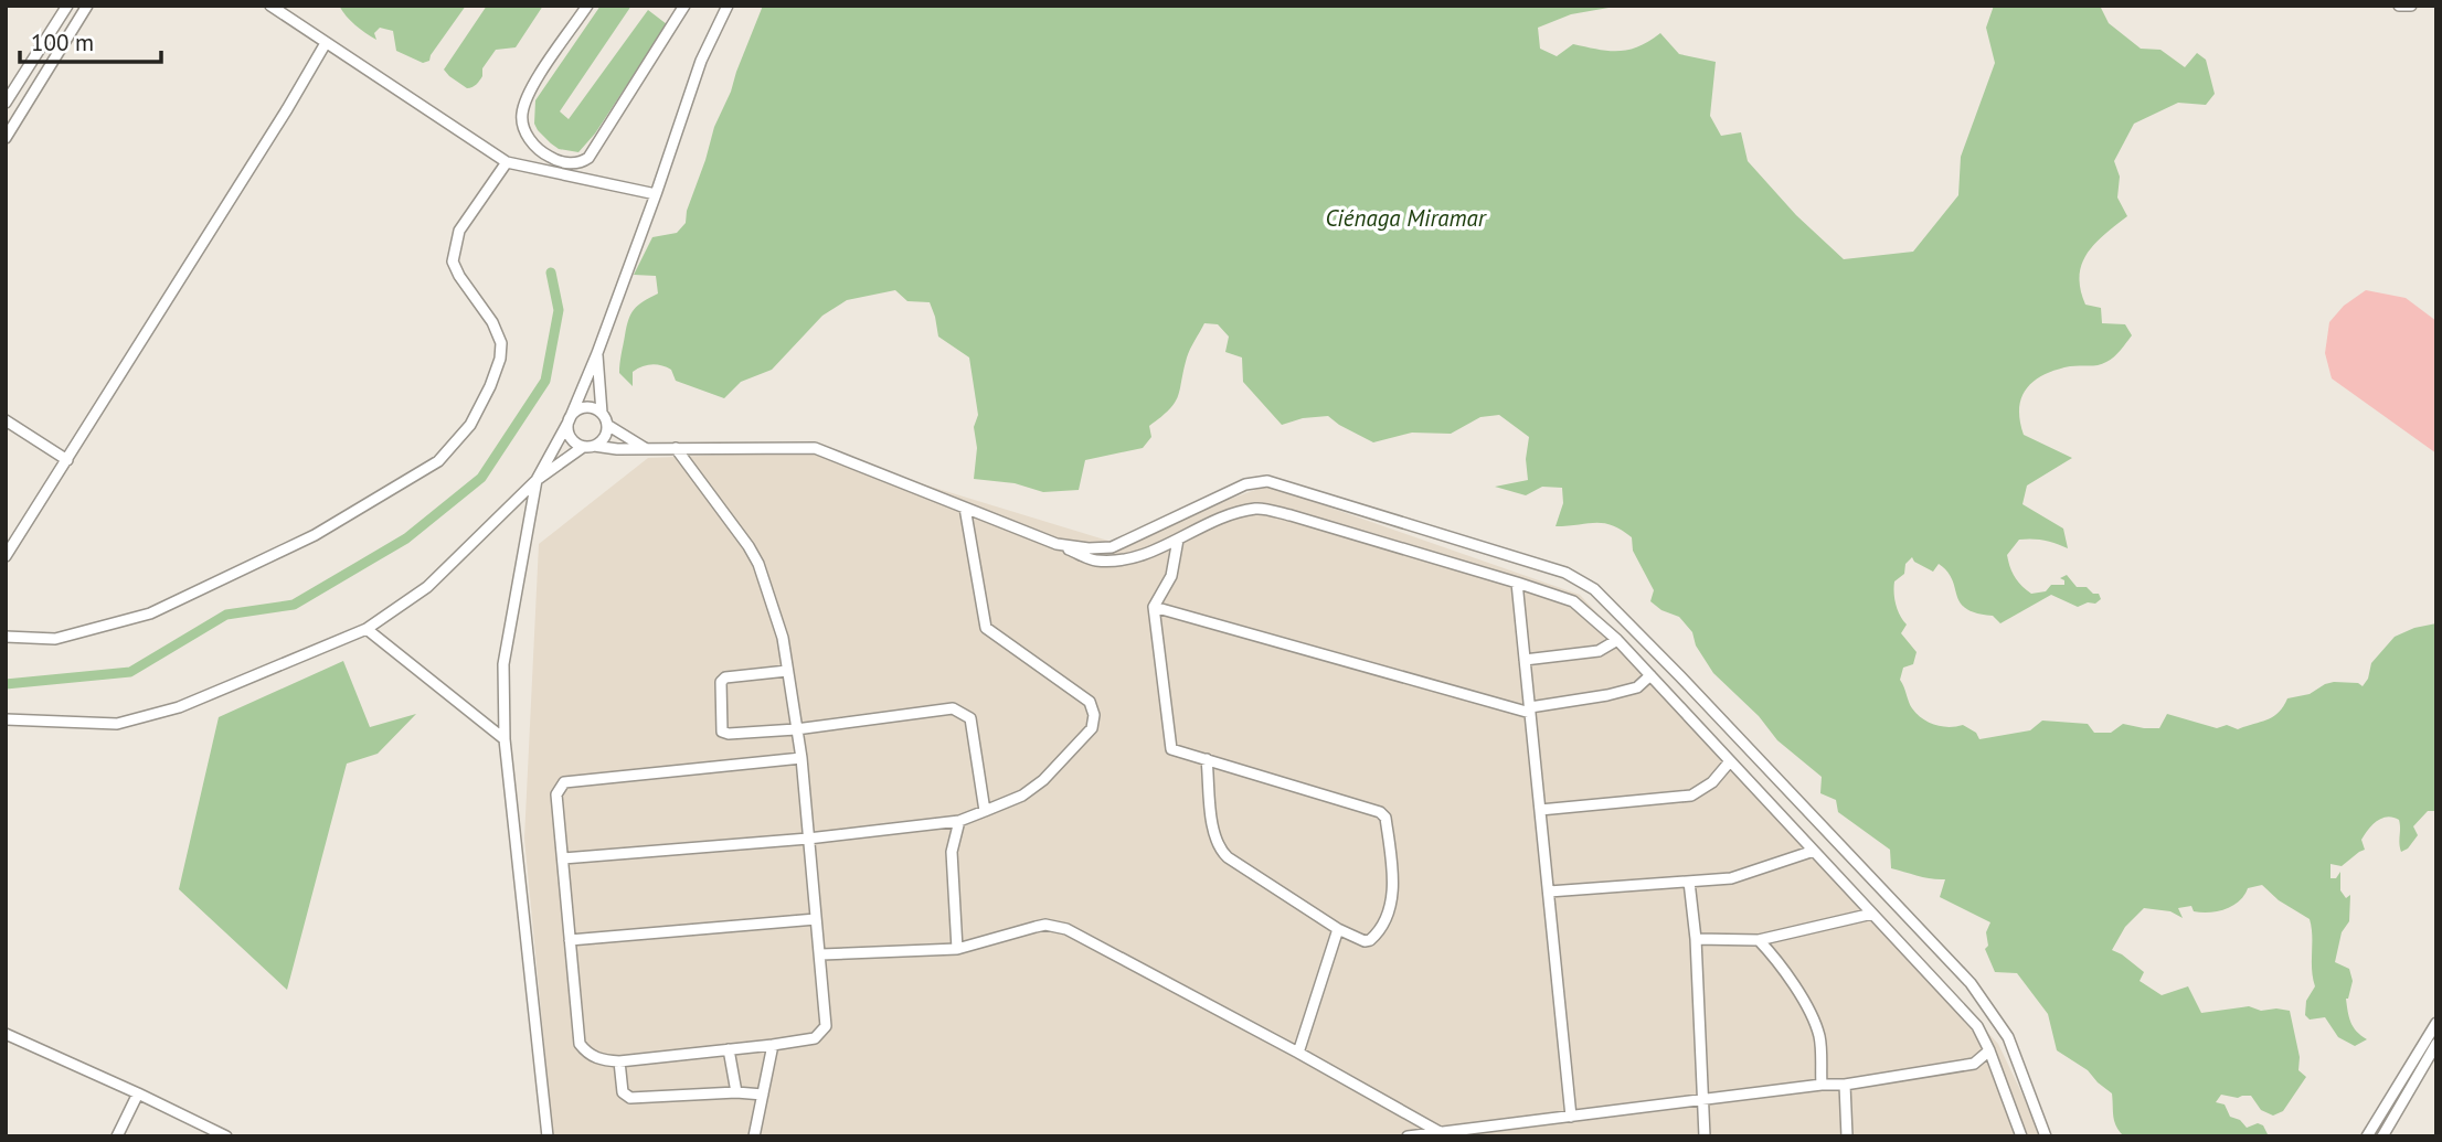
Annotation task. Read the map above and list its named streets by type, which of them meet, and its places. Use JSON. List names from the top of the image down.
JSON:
{
  "water": ["Ciénaga Miramar"],
  "scale_bar": "100 m"
}
